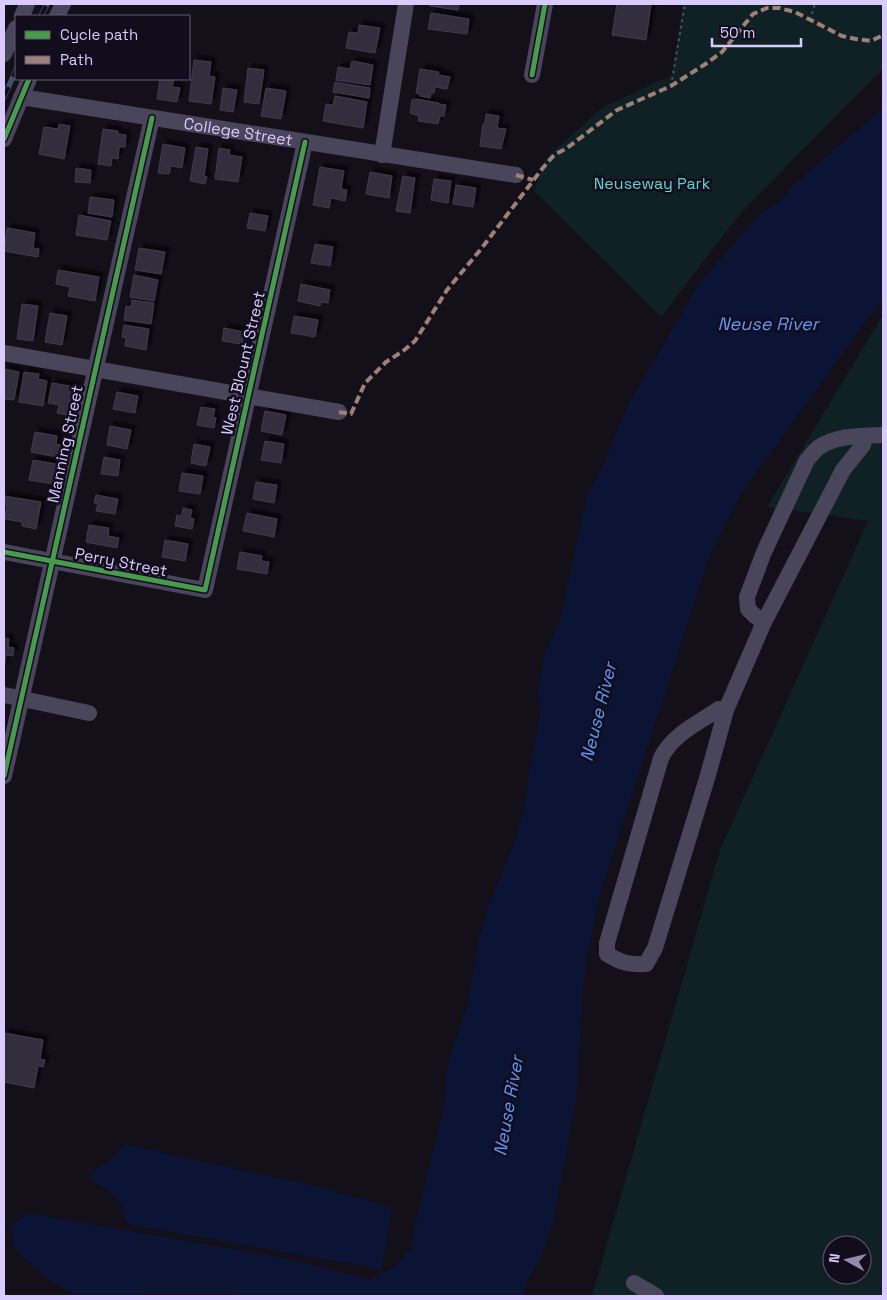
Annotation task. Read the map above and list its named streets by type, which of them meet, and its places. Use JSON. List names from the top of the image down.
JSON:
{
  "streets": {
    "street": [
      "College Street",
      "West Blount Street",
      "Manning Street",
      "Perry Street"
    ]
  },
  "crossings": [
    ["College Street", "West Blount Street"],
    ["College Street", "Manning Street"],
    ["West Blount Street", "Perry Street"],
    ["Manning Street", "Perry Street"]
  ],
  "water": ["Neuse River"],
  "parks": ["Neuseway Park"],
  "legend": ["Cycle path", "Path"],
  "scale_bar": "50 m",
  "north": "left"
}
